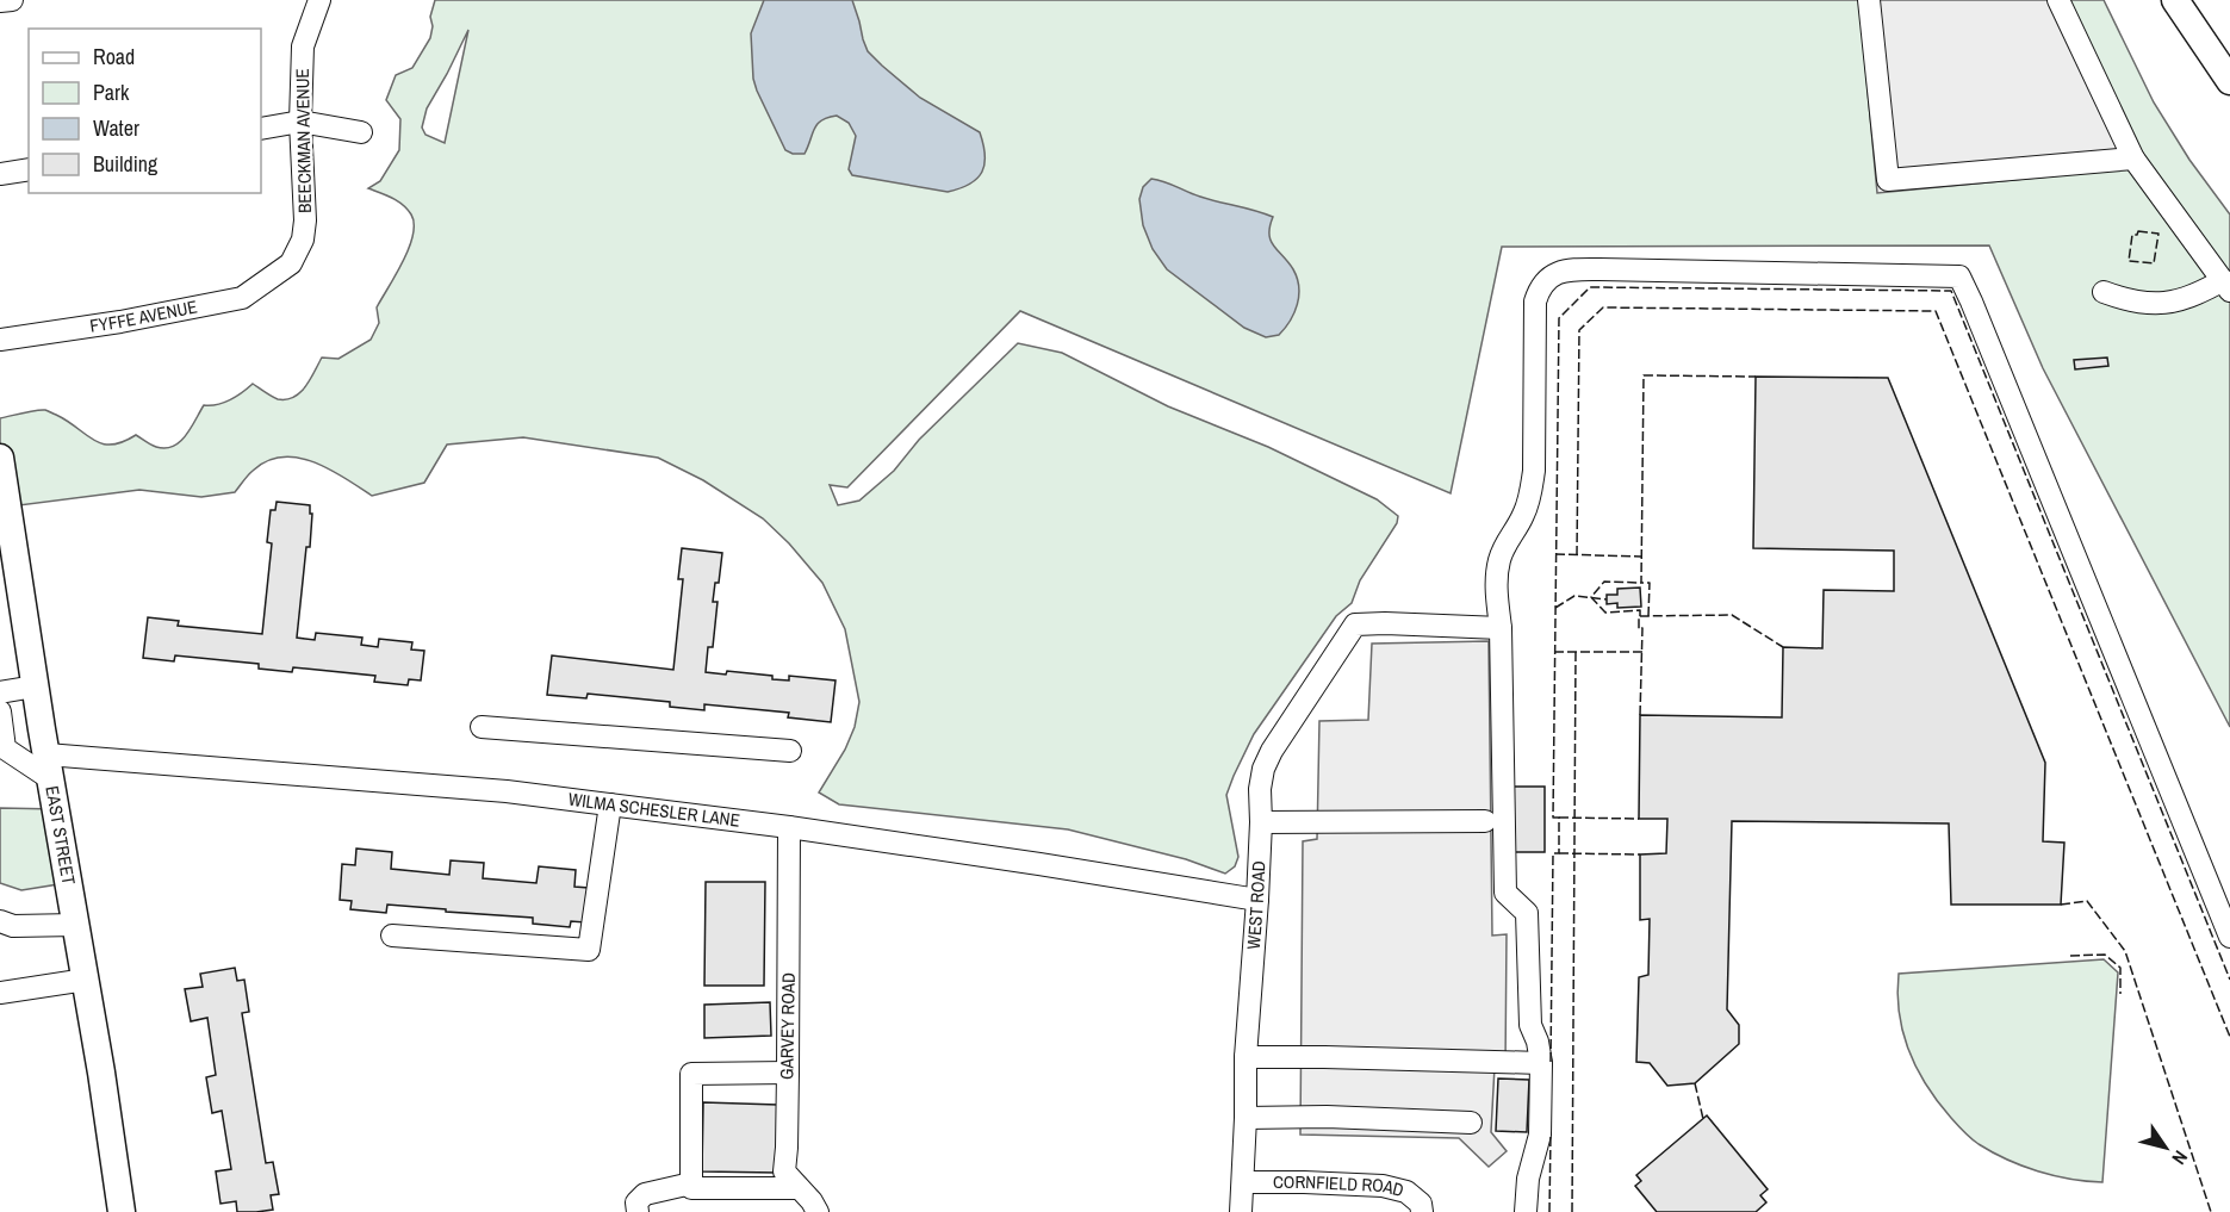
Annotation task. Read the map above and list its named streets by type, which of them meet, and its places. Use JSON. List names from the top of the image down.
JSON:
{
  "streets": {
    "main road": ["EAST STREET"],
    "street": [
      "BEECKMAN AVENUE",
      "FYFFE AVENUE",
      "WILMA SCHESLER LANE",
      "WEST ROAD",
      "GARVEY ROAD",
      "CORNFIELD ROAD"
    ]
  },
  "crossings": [
    ["BEECKMAN AVENUE", "FYFFE AVENUE"],
    ["WILMA SCHESLER LANE", "EAST STREET"],
    ["WILMA SCHESLER LANE", "WEST ROAD"],
    ["WILMA SCHESLER LANE", "GARVEY ROAD"],
    ["WEST ROAD", "CORNFIELD ROAD"]
  ],
  "legend": [
    "Road",
    "Park",
    "Water",
    "Building"
  ],
  "north": "bottom right"
}
